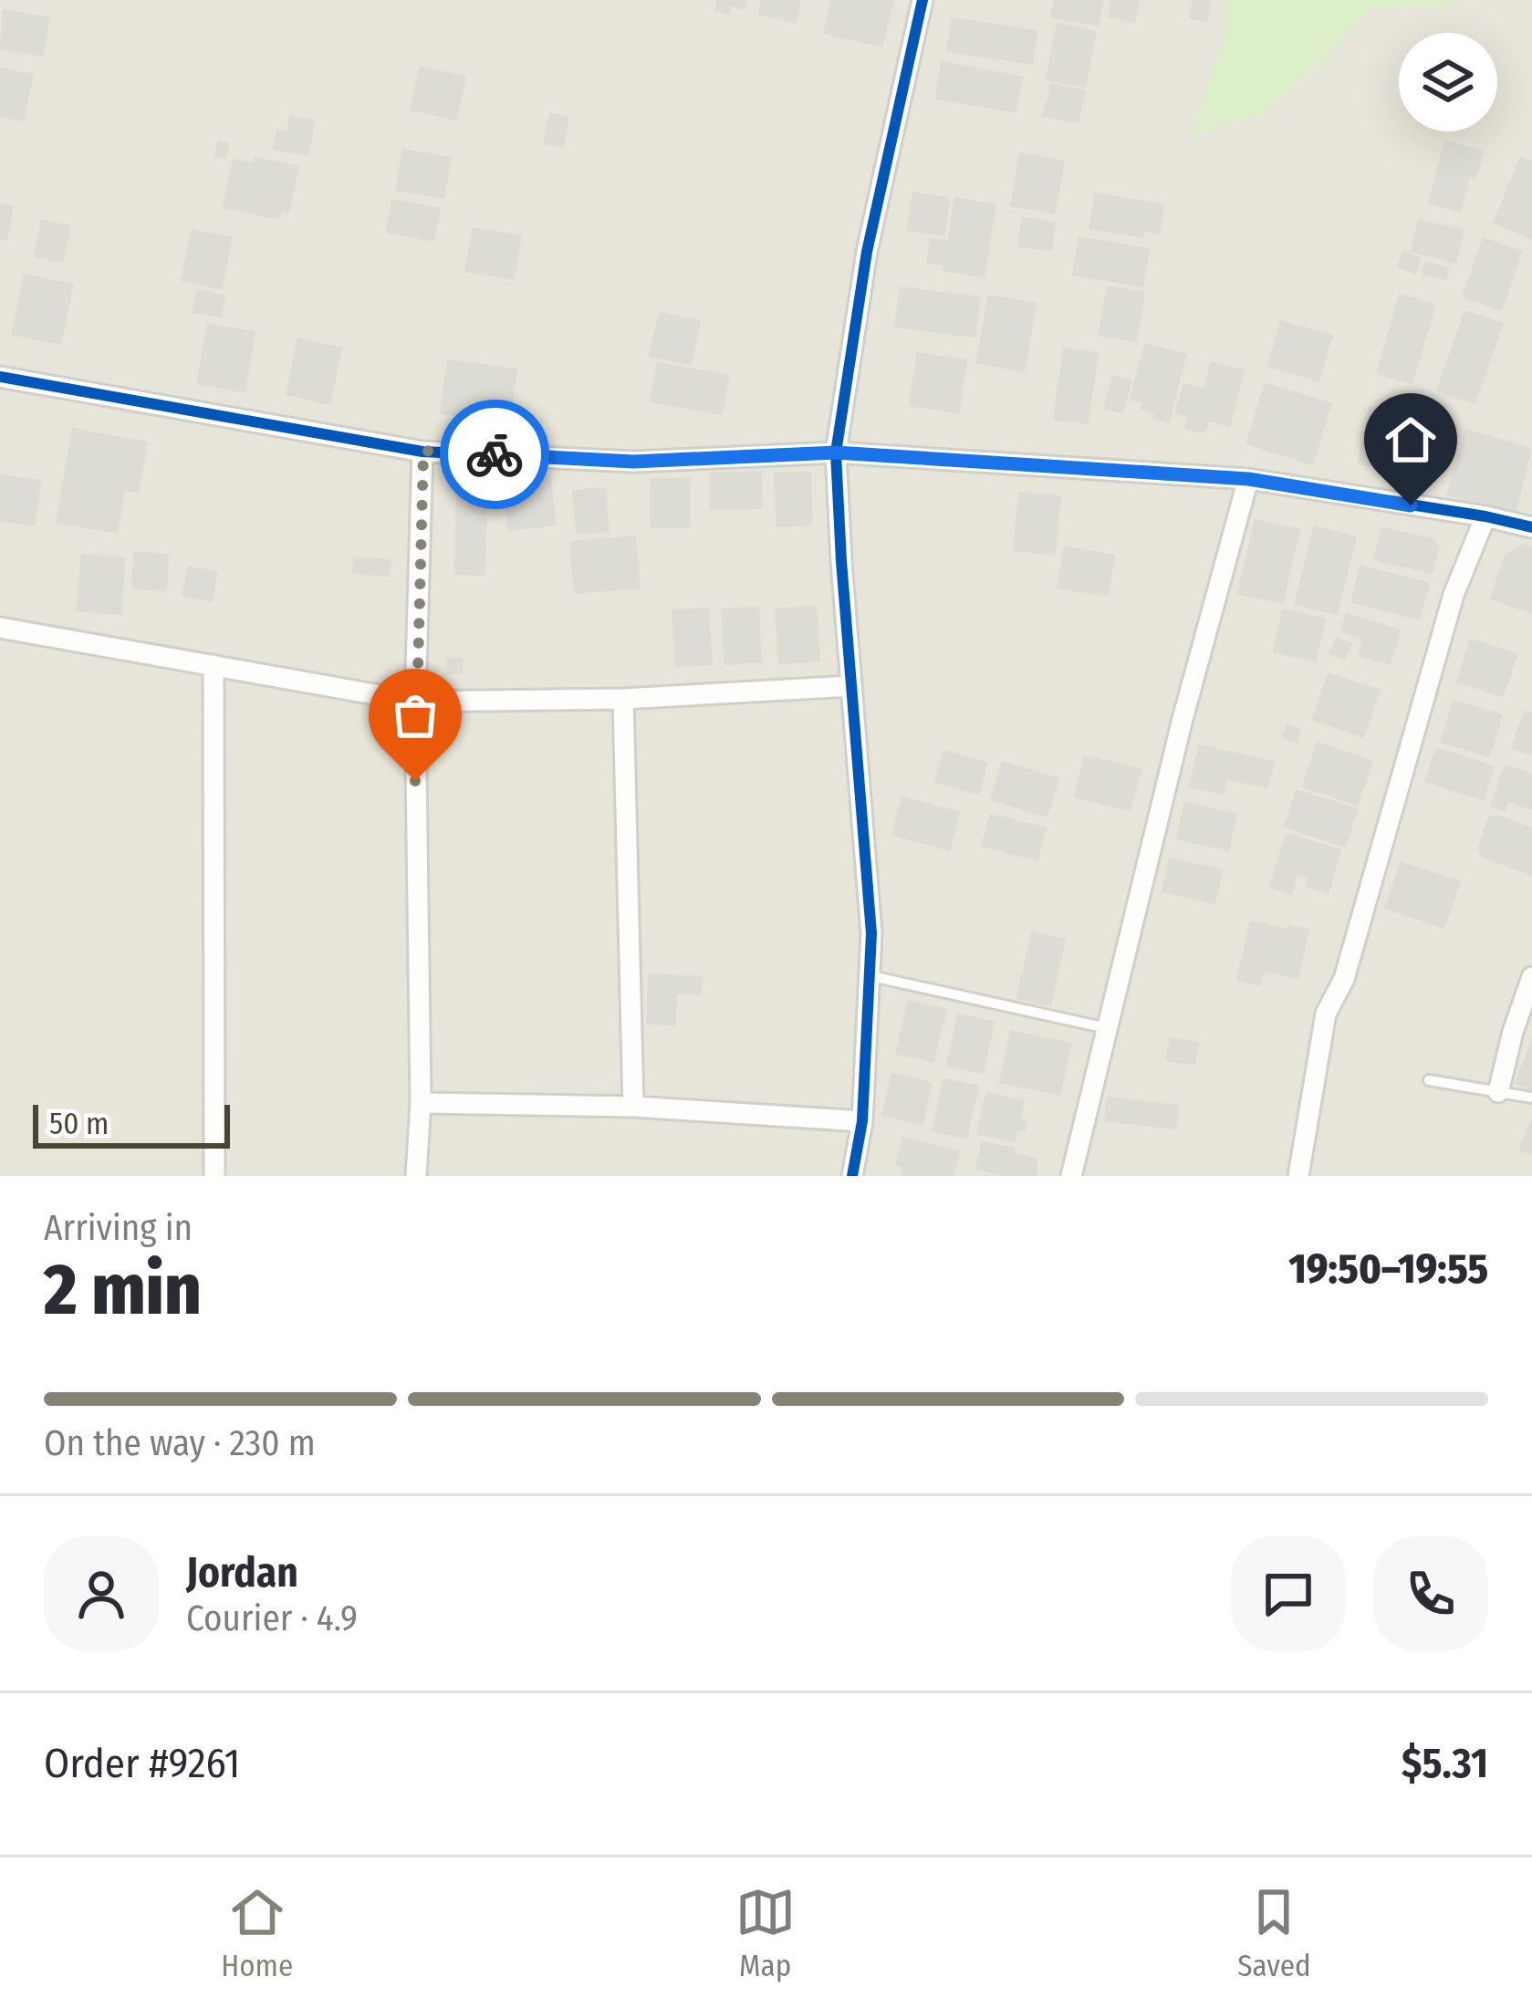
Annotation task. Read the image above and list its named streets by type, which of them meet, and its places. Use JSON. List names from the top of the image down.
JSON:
{
  "scale_bar": "50 m",
  "page": {
    "scale": "50 m",
    "heading": ["2 min", "Arriving in", "19:50–19:55"],
    "panel": [
      "Jordan",
      "Courier · 4.9",
      "Order #9261",
      "$5.31"
    ],
    "bar": "On the way · 230 m",
    "tabs": ["Home", "Map", "Saved"]
  }
}
